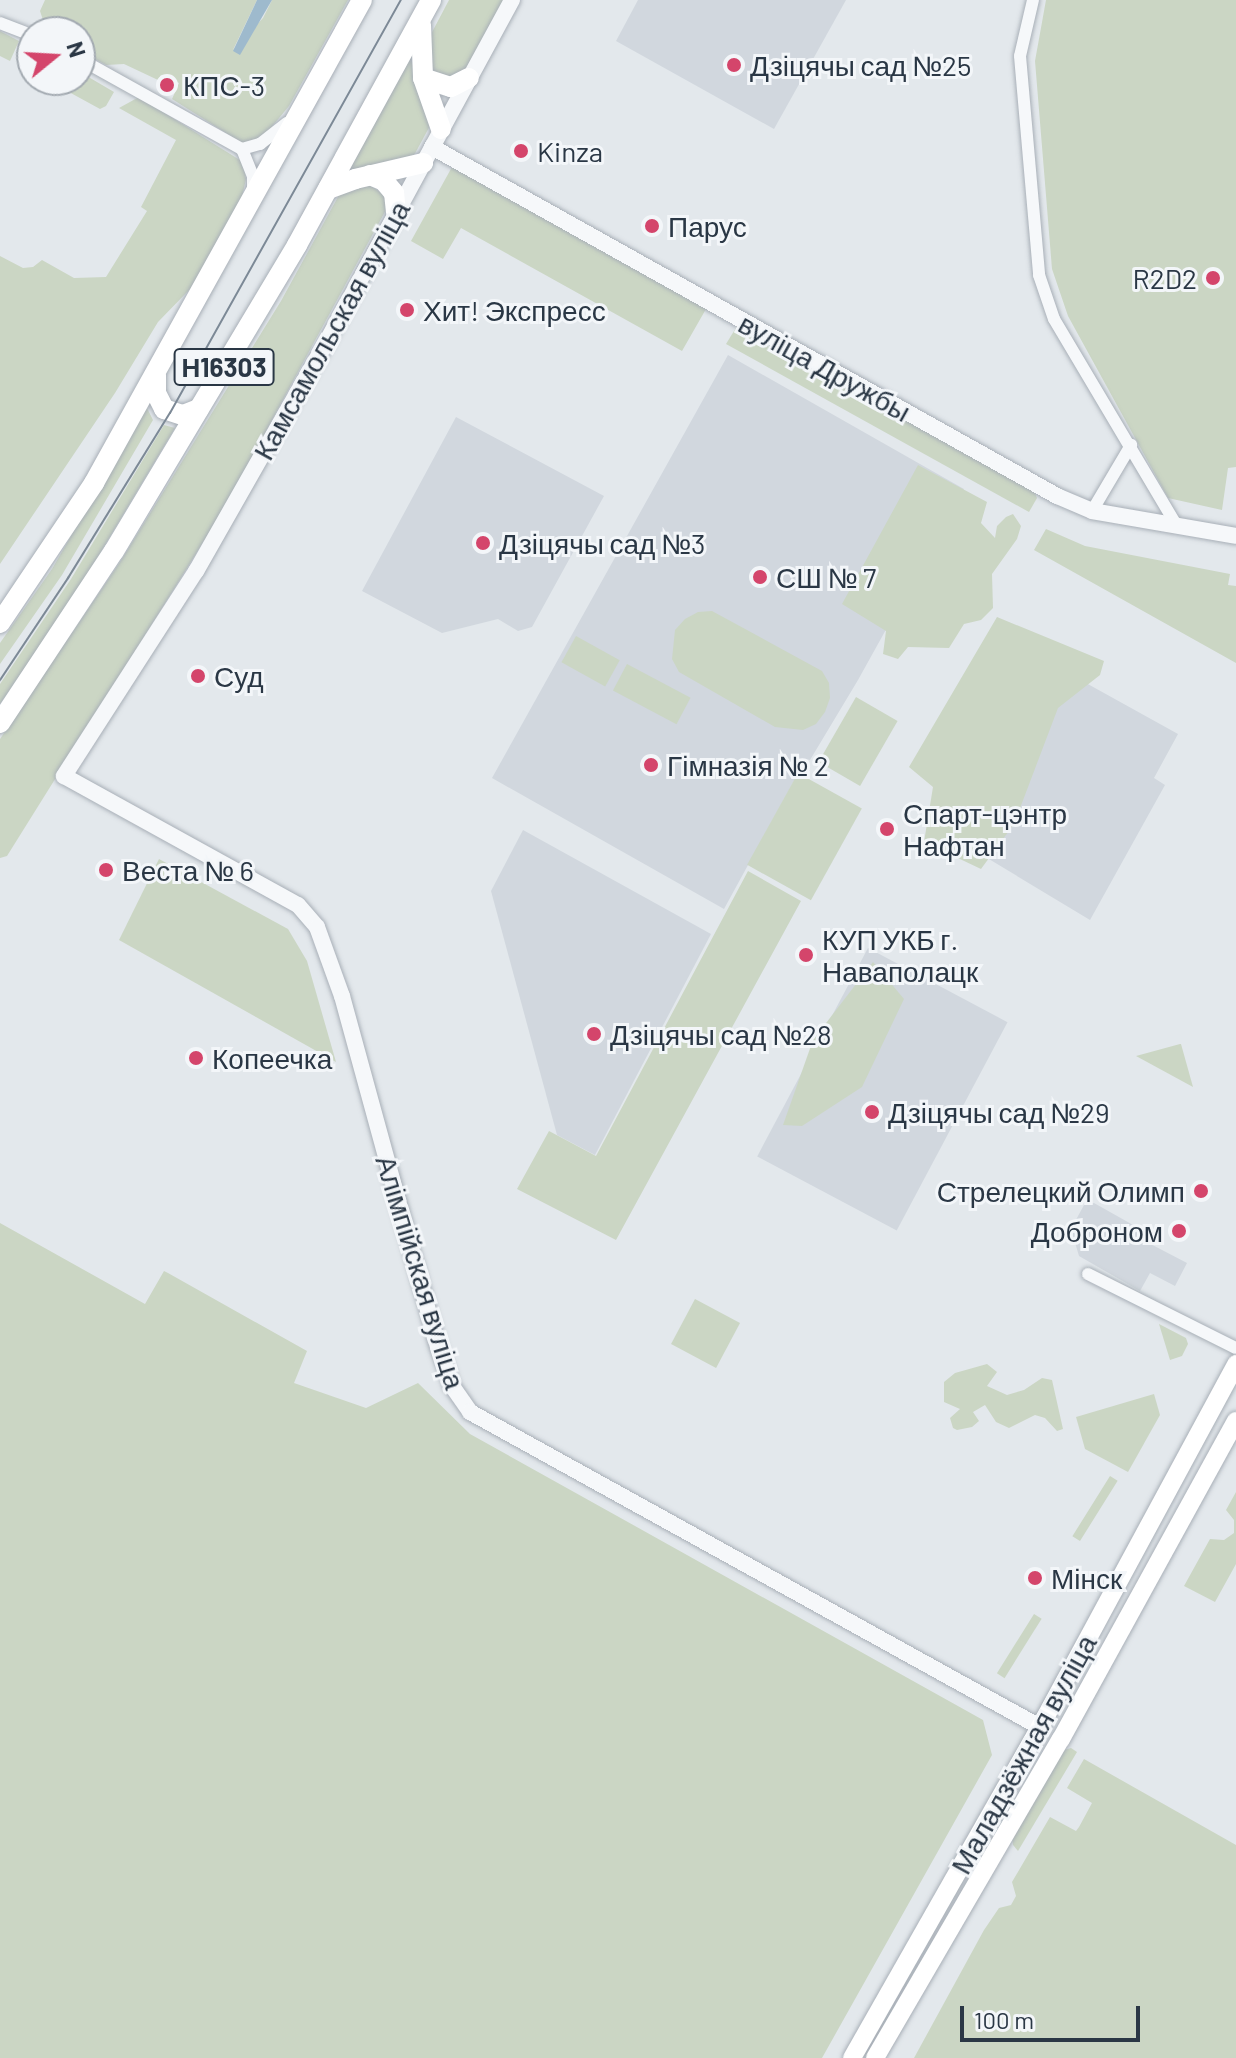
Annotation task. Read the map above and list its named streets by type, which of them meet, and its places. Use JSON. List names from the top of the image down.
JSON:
{
  "streets": {
    "main road": ["Н16303", "Маладзёжная вуліца"],
    "street": ["Камсамольская вуліца", "вуліца Дружбы", "Алімпійская вуліца"]
  },
  "crossings": [
    ["Камсамольская вуліца", "вуліца Дружбы"],
    ["Камсамольская вуліца", "Алімпійская вуліца"],
    ["Алімпійская вуліца", "Маладзёжная вуліца"]
  ],
  "places": [
    "Дзіцячы сад №25",
    "КПС-3",
    "Kinza",
    "Парус",
    "R2D2",
    "Хит! Экспресс",
    "Дзіцячы сад №3",
    "СШ № 7",
    "Суд",
    "Гімназія № 2",
    "Спарт-цэнтр Нафтан",
    "Веста № 6",
    "КУП УКБ г. Наваполацк",
    "Дзіцячы сад №28",
    "Копеечка",
    "Дзіцячы сад №29",
    "Стрелецкий Олимп",
    "Доброном",
    "Мінск"
  ],
  "scale_bar": "100 m",
  "north": "right"
}
